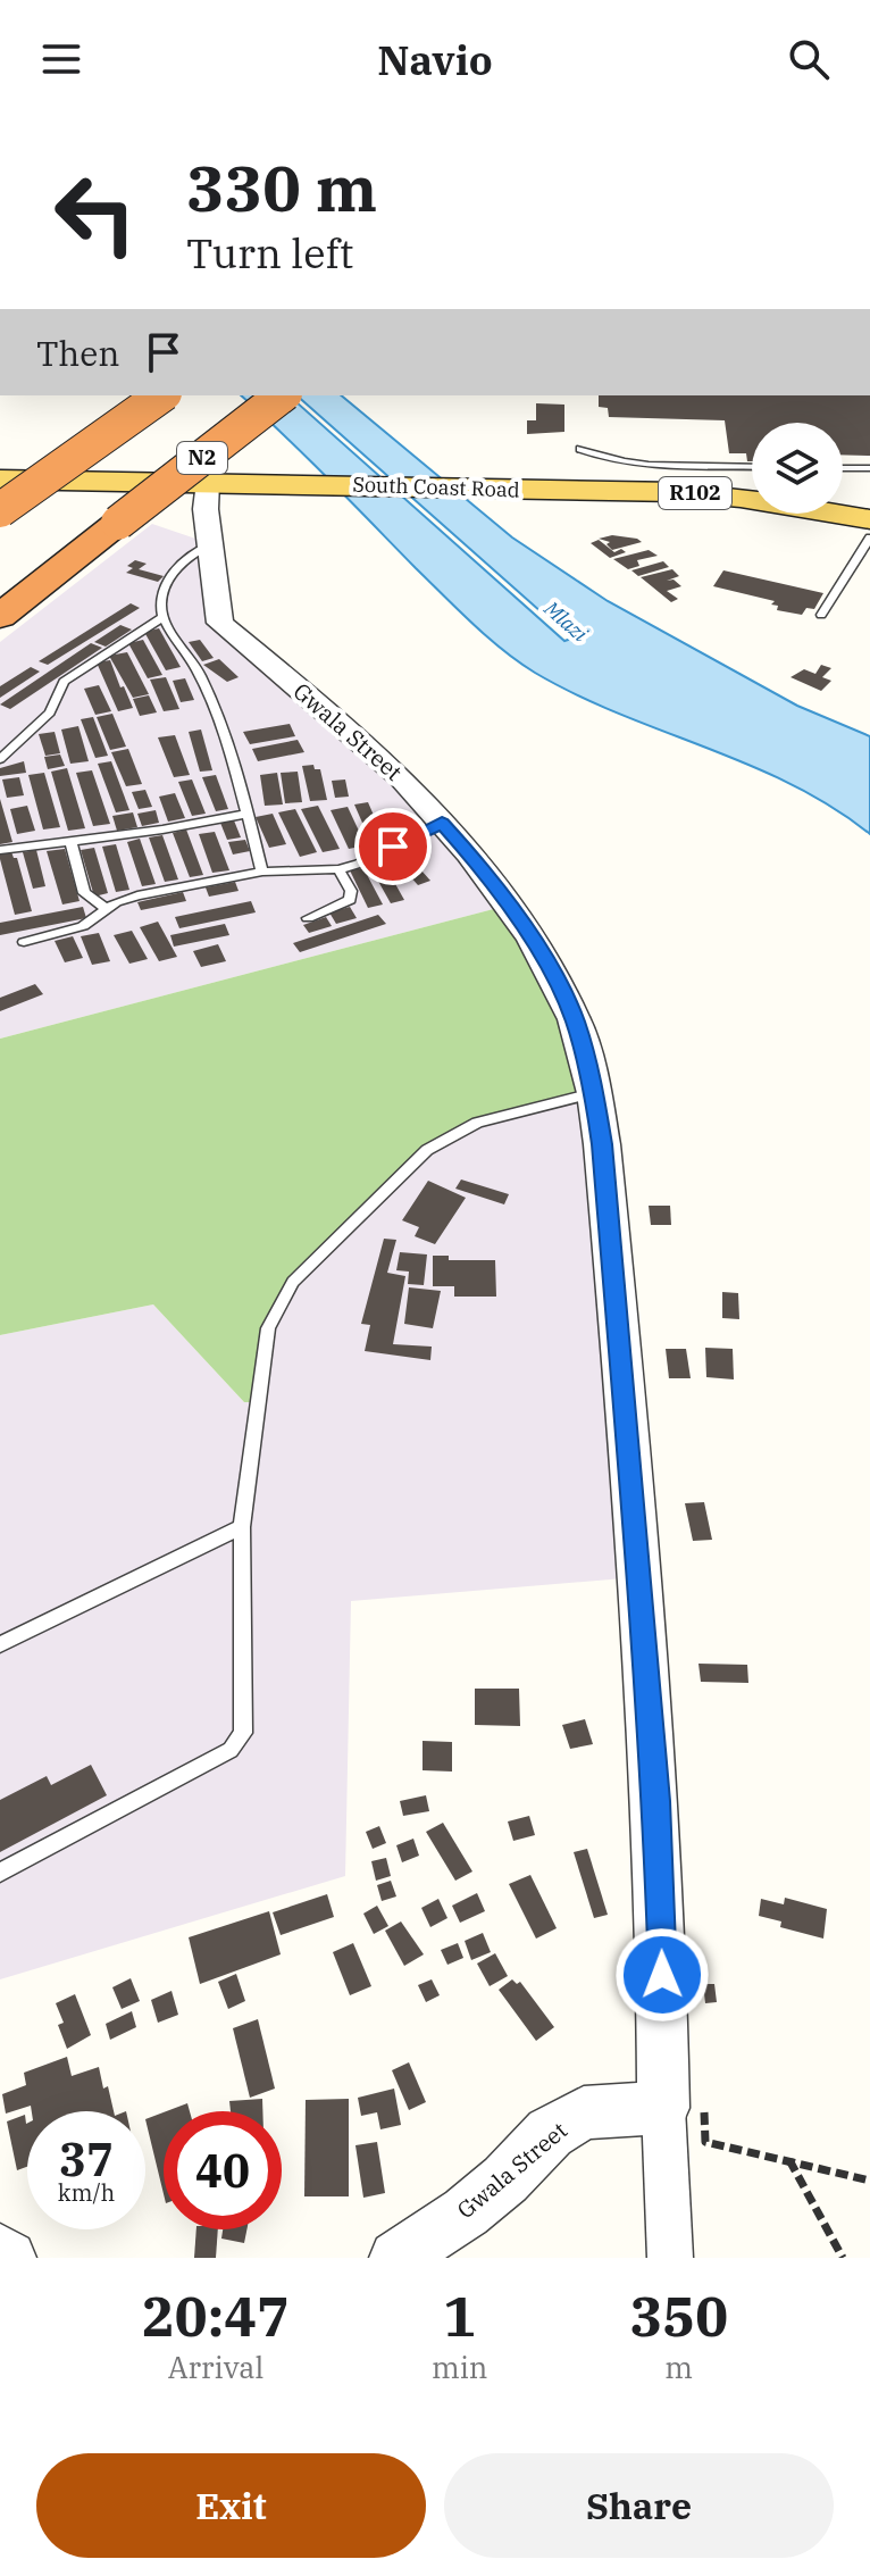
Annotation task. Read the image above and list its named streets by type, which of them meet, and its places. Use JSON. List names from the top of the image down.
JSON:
{
  "streets": {
    "highway": ["N2"],
    "main road": ["South Coast Road", "R102"],
    "street": ["Gwala Street"]
  },
  "crossings": [
    ["South Coast Road", "Gwala Street"]
  ],
  "water": ["Mlazi"],
  "page": {
    "header": "Navio",
    "turn": ["330 m", "Turn left"],
    "then": "Then",
    "speed": "37 km/h",
    "limit": "40",
    "eta": [
      "20:47",
      "Arrival",
      "1",
      "min",
      "350",
      "m"
    ],
    "buttons": ["Exit", "Share"]
  }
}
